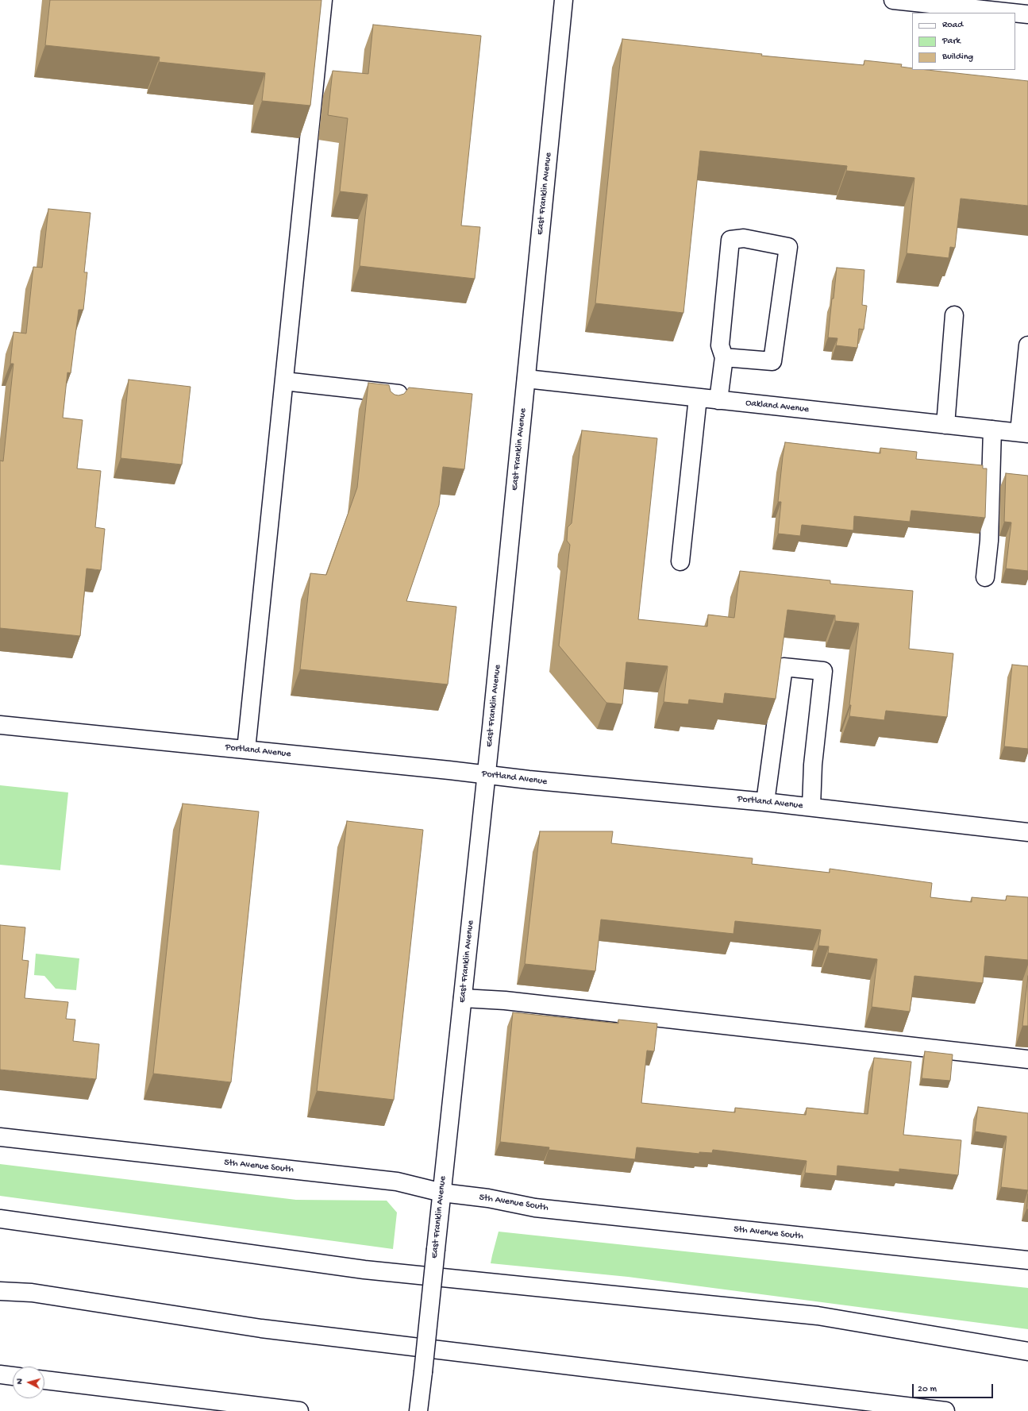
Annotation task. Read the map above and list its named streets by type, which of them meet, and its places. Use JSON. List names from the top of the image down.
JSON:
{
  "streets": {
    "main road": [
      "East Franklin Avenue",
      "Oakland Avenue",
      "Portland Avenue",
      "5th Avenue South"
    ]
  },
  "crossings": [
    ["East Franklin Avenue", "Oakland Avenue"],
    ["East Franklin Avenue", "Portland Avenue"],
    ["East Franklin Avenue", "5th Avenue South"]
  ],
  "legend": ["Road", "Park", "Building"],
  "scale_bar": "20 m",
  "north": "left"
}
